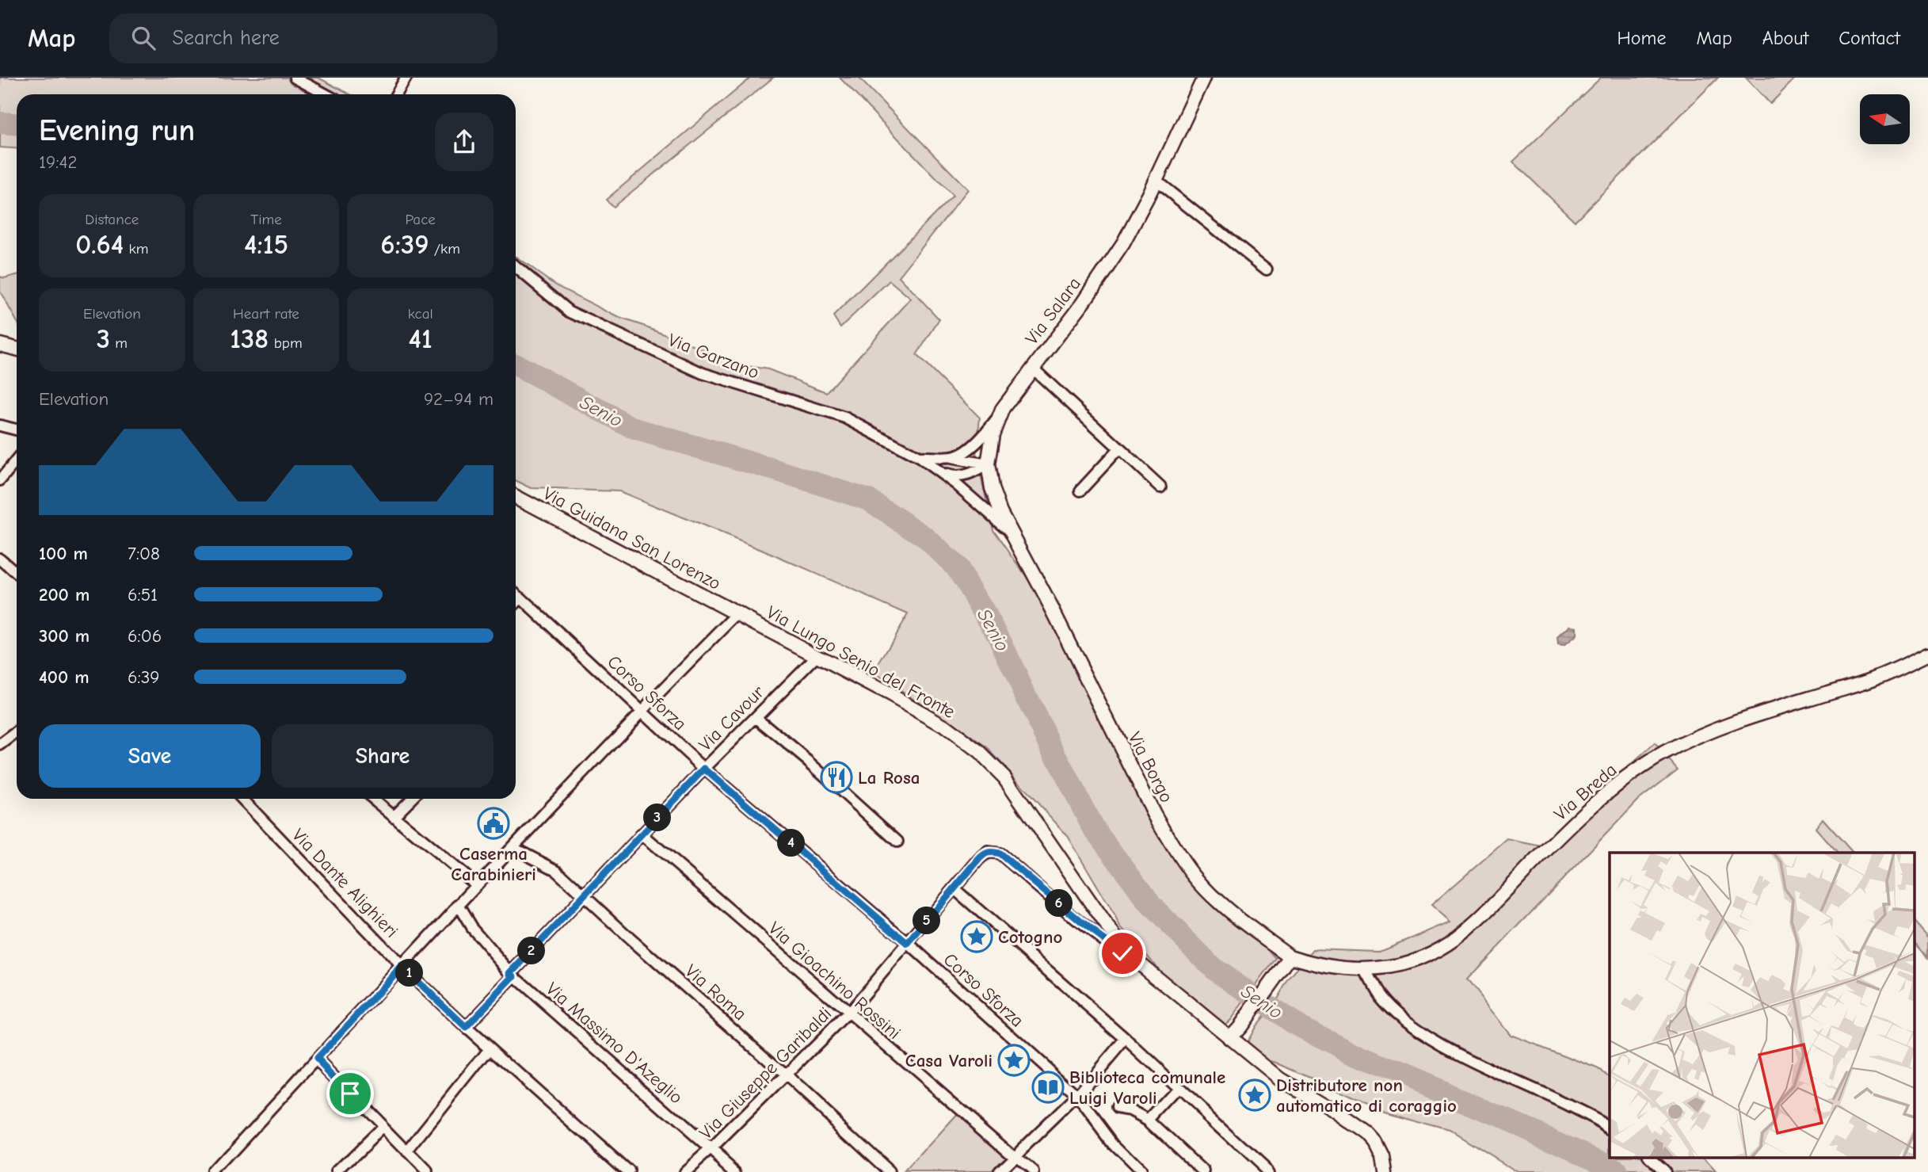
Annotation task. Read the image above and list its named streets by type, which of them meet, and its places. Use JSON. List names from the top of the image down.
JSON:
{
  "streets": {
    "street": [
      "Via Salara",
      "Via Garzano",
      "Via Guidana San Lorenzo",
      "Via Lungo Senio del Fronte",
      "Corso Sforza",
      "Via Cavour",
      "Via Borgo",
      "Via Breda",
      "Via Dante Alighieri",
      "Via Gioachino Rossini",
      "Via Roma",
      "Via Massimo D'Azeglio",
      "Via Giuseppe Garibaldi"
    ]
  },
  "crossings": [
    ["Via Salara", "Via Borgo"],
    ["Via Garzano", "Via Borgo"],
    ["Via Guidana San Lorenzo", "Via Lungo Senio del Fronte"],
    ["Via Lungo Senio del Fronte", "Via Cavour"],
    ["Via Lungo Senio del Fronte", "Via Giuseppe Garibaldi"],
    ["Corso Sforza", "Via Cavour"],
    ["Corso Sforza", "Via Giuseppe Garibaldi"],
    ["Via Cavour", "Via Dante Alighieri"],
    ["Via Cavour", "Via Gioachino Rossini"],
    ["Via Cavour", "Via Roma"],
    ["Via Cavour", "Via Massimo D'Azeglio"],
    ["Via Borgo", "Via Breda"],
    ["Via Gioachino Rossini", "Via Giuseppe Garibaldi"],
    ["Via Roma", "Via Giuseppe Garibaldi"],
    ["Via Massimo D'Azeglio", "Via Giuseppe Garibaldi"]
  ],
  "water": ["Senio"],
  "places": {
    "restaurant": ["La Rosa"],
    "public building": ["Caserma Carabinieri"],
    "place": ["Cotogno", "Casa Varoli", "Distributore non automatico di coraggio"],
    "library": ["Biblioteca comunale Luigi Varoli"]
  },
  "north": "left",
  "page": {
    "header": "Map",
    "search": "Search here",
    "nav": [
      "Home",
      "Map",
      "About",
      "Contact"
    ],
    "heading": ["Evening run", "19:42"],
    "stats": [
      ["Distance", "0.64 km"],
      ["Time", "4:15"],
      ["Pace", "6:39 /km"],
      ["Elevation", "3 m"],
      ["Heart rate", "138 bpm"],
      ["kcal", "41"]
    ],
    "chart": ["Elevation", "92–94 m"],
    "list": [
      {
        "name": "100 m",
        "note": "7:08"
      },
      {
        "name": "200 m",
        "note": "6:51"
      },
      {
        "name": "300 m",
        "note": "6:06"
      },
      {
        "name": "400 m",
        "note": "6:39"
      }
    ],
    "buttons": ["Save", "Share"],
    "pins": [
      "3",
      "4",
      "6",
      "5",
      "2",
      "1"
    ]
  }
}
